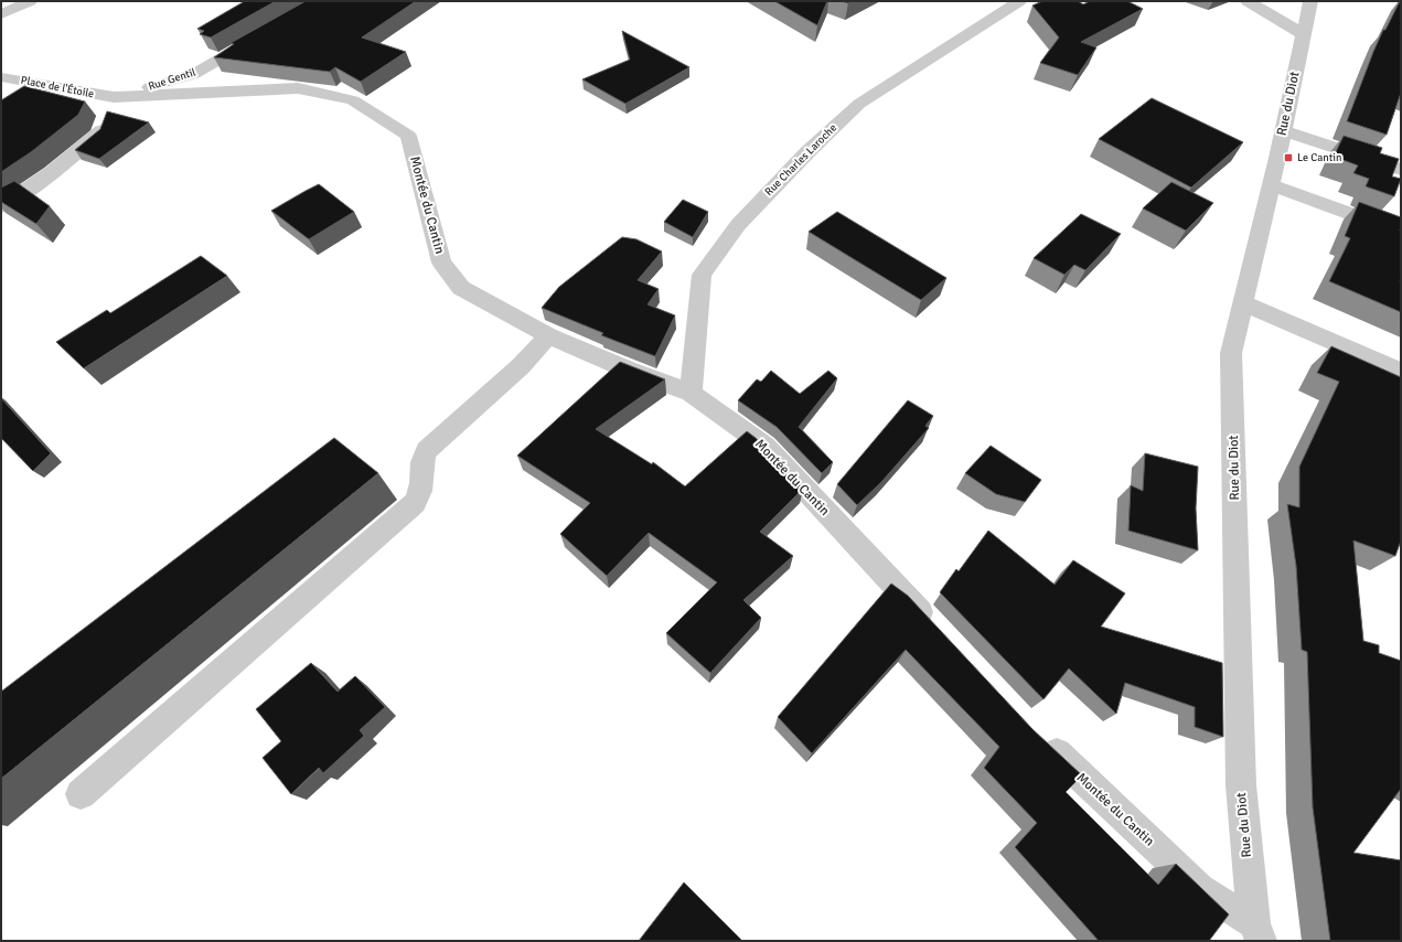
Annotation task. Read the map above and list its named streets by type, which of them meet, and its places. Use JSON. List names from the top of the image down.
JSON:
{
  "streets": {
    "street": [
      "Rue Gentil",
      "Place de l'Étoile",
      "Rue du Diot",
      "Rue Charles Laroche",
      "Montée du Cantin"
    ]
  },
  "crossings": [
    ["Rue Gentil", "Place de l'Étoile"],
    ["Rue Gentil", "Montée du Cantin"],
    ["Place de l'Étoile", "Montée du Cantin"],
    ["Rue du Diot", "Montée du Cantin"],
    ["Rue Charles Laroche", "Montée du Cantin"]
  ],
  "places": {
    "transit": ["Le Cantin"]
  }
}
